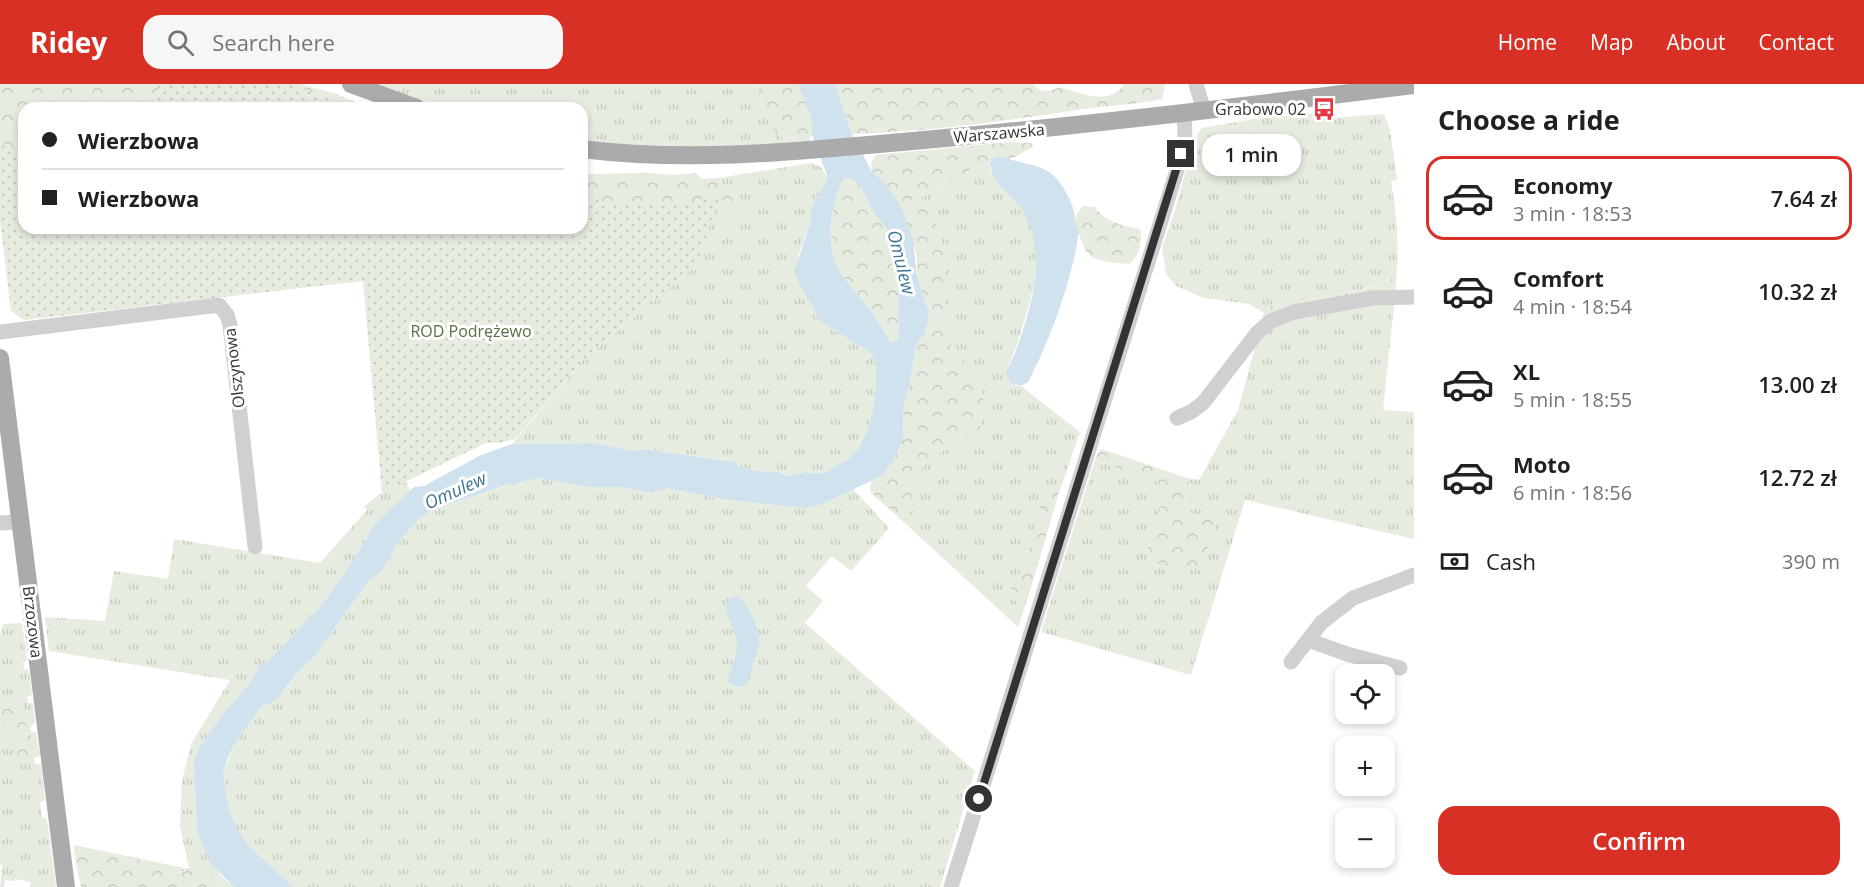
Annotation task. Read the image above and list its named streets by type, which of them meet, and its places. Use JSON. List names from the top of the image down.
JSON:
{
  "streets": {
    "main road": ["Warszawska", "Brzozowa"],
    "street": ["Olszynowa"]
  },
  "water": ["Omulew"],
  "parks": ["ROD Podrężewo"],
  "places": {
    "bus stop": ["Grabowo 02"]
  },
  "page": {
    "header": "Ridey",
    "search": "Search here",
    "nav": [
      "Home",
      "Map",
      "About",
      "Contact"
    ],
    "heading": "Choose a ride",
    "banner": ["Wierzbowa", "Wierzbowa"],
    "bubble": "1 min",
    "list": [
      {
        "name": "Economy",
        "note": "3 min · 18:53",
        "value": "7.64 zł"
      },
      {
        "name": "Comfort",
        "note": "4 min · 18:54",
        "value": "10.32 zł"
      },
      {
        "name": "XL",
        "note": "5 min · 18:55",
        "value": "13.00 zł"
      },
      {
        "name": "Moto",
        "note": "6 min · 18:56",
        "value": "12.72 zł"
      }
    ],
    "pay": ["Cash", "390 m"],
    "map_buttons": ["+", "−"],
    "buttons": "Confirm"
  }
}
